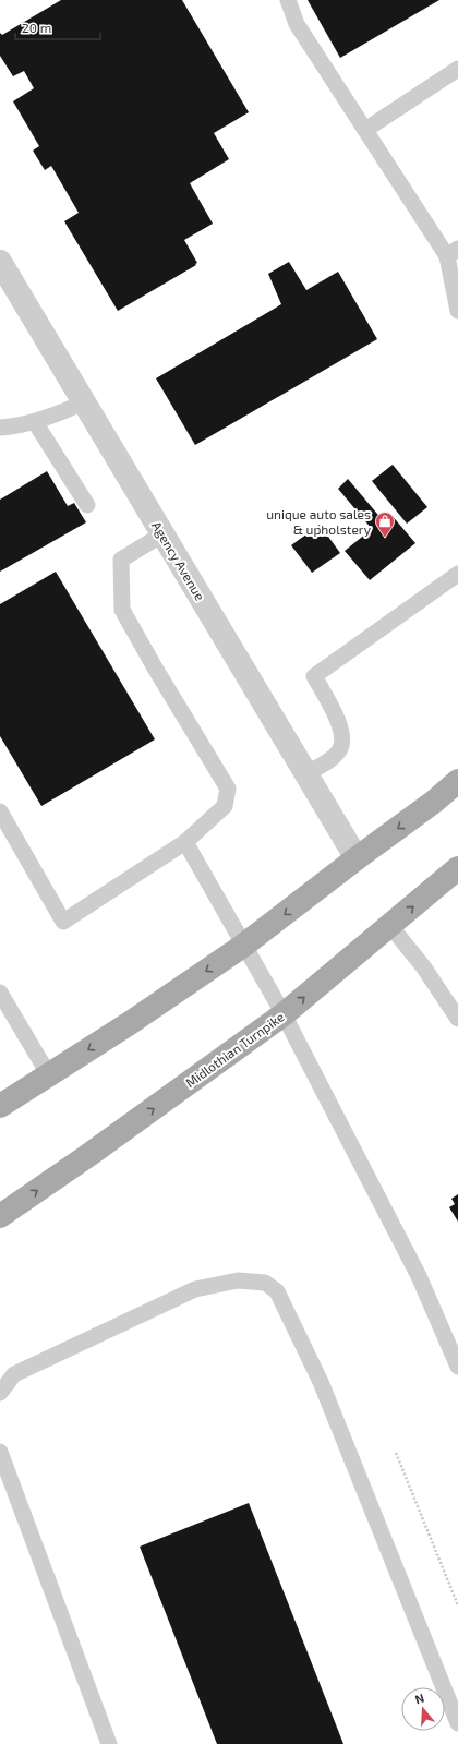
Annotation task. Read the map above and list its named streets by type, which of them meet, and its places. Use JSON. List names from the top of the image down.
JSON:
{
  "streets": {
    "main road": ["Midlothian Turnpike"],
    "street": ["Agency Avenue"]
  },
  "places": {
    "shop": ["unique auto sales & upholstery"]
  },
  "scale_bar": "20 m",
  "north": "top"
}
